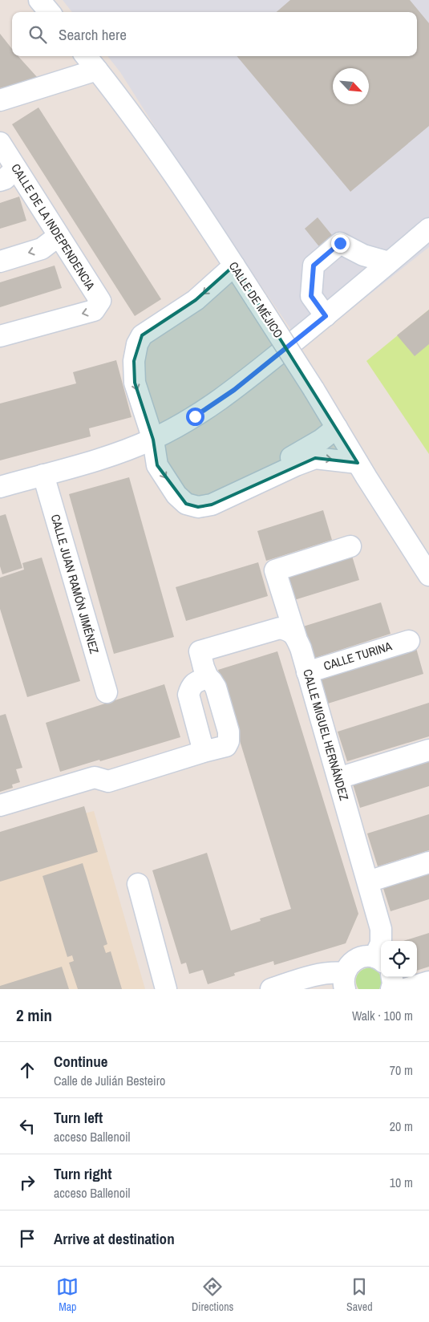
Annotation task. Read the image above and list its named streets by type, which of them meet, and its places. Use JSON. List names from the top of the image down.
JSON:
{
  "streets": {
    "street": [
      "CALLE DE LA INDEPENDENCIA",
      "CALLE DE MÉJICO",
      "CALLE JUAN RAMÓN JIMÉNEZ",
      "CALLE TURINA",
      "CALLE MIGUEL HERNÁNDEZ"
    ]
  },
  "crossings": [
    ["CALLE TURINA", "CALLE MIGUEL HERNÁNDEZ"]
  ],
  "north": "bottom right",
  "page": {
    "search": "Search here",
    "heading": ["2 min", "Walk · 100 m"],
    "list": [
      ["Continue", "Calle de Julián Besteiro", "70 m"],
      ["Turn left", "acceso Ballenoil", "20 m"],
      ["Turn right", "acceso Ballenoil", "10 m"],
      "Arrive at destination"
    ],
    "nav": ["Map", "Directions", "Saved"]
  }
}
